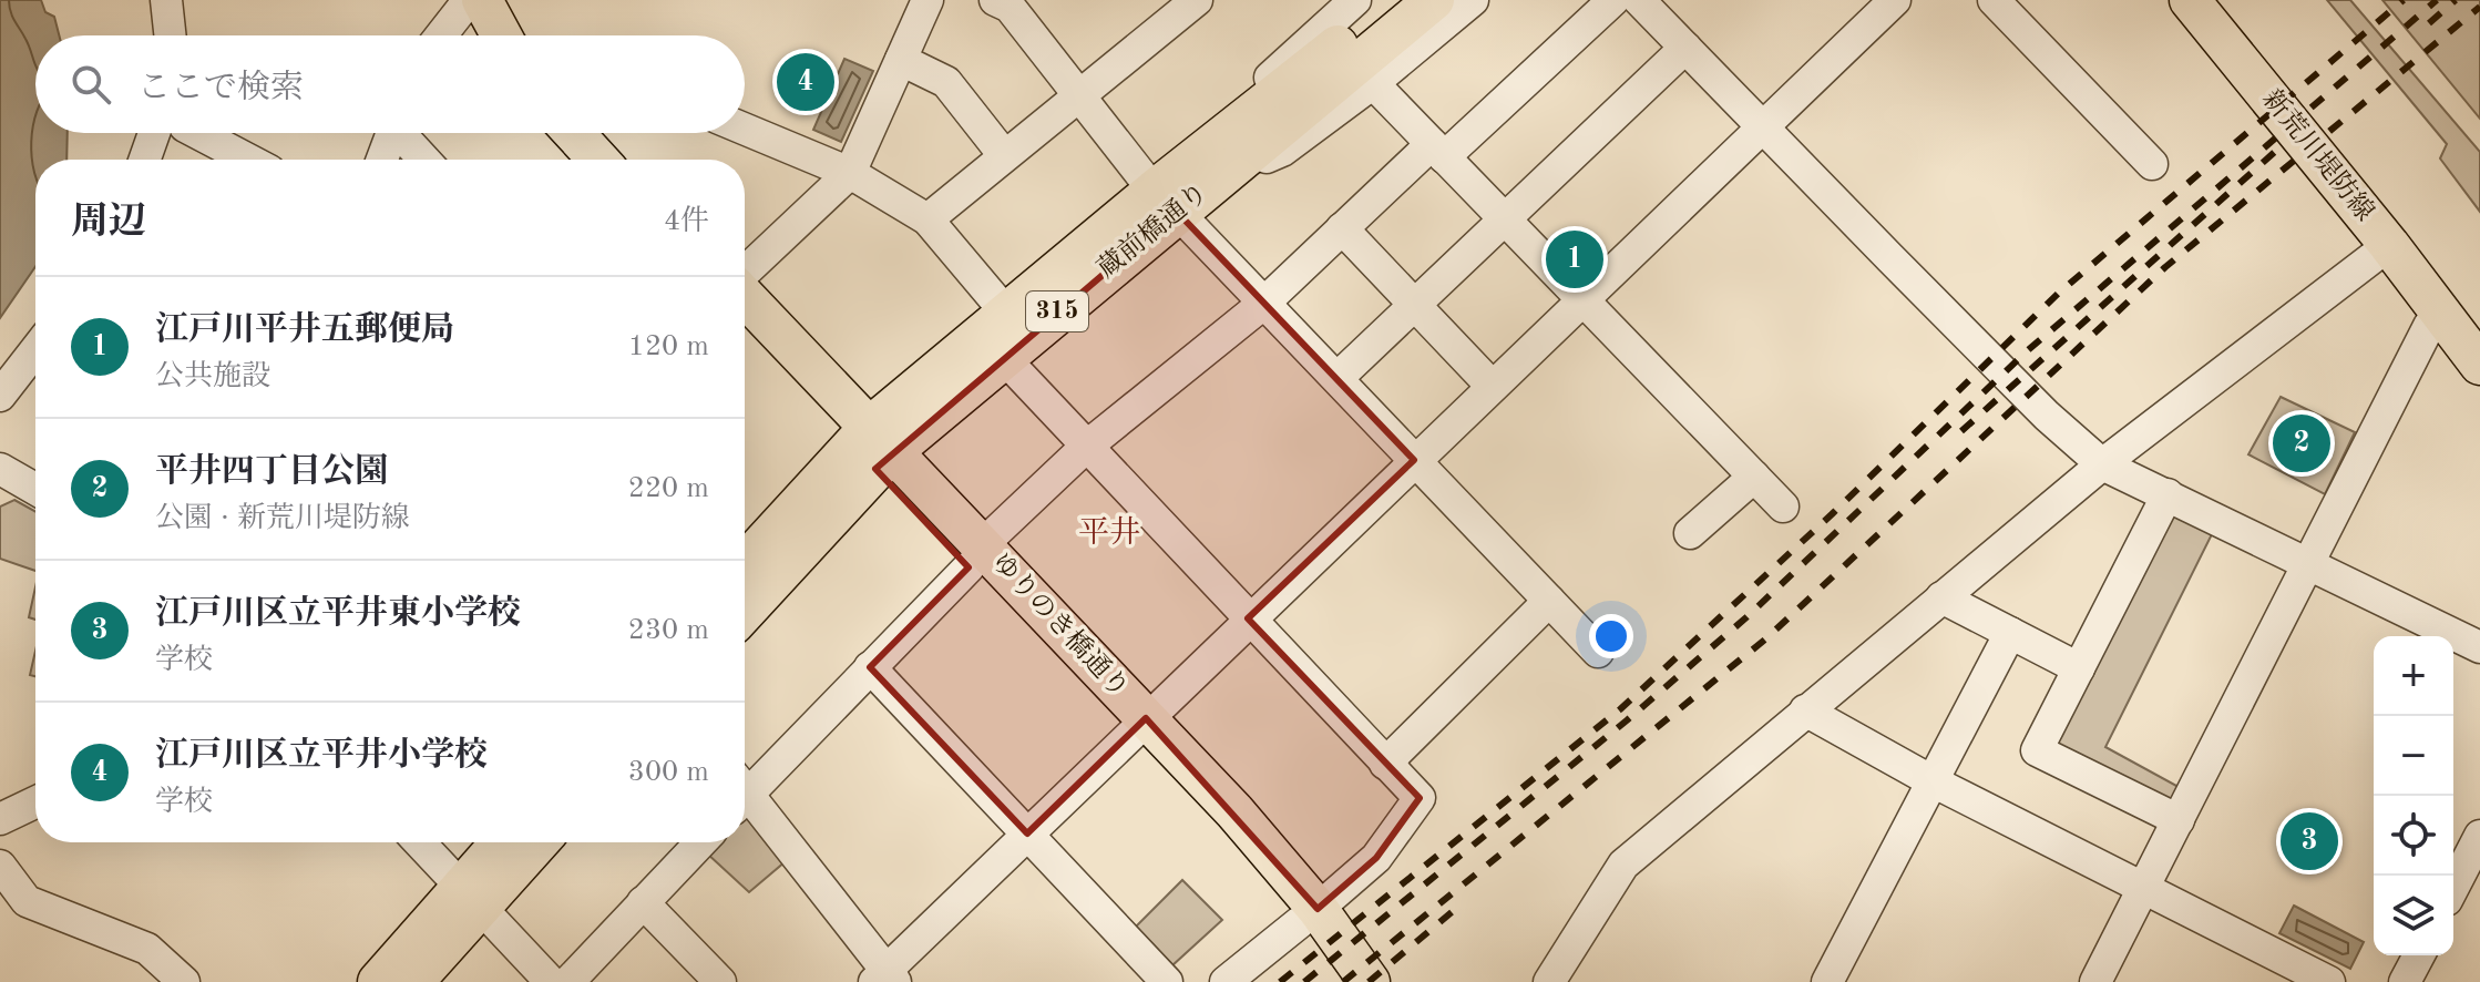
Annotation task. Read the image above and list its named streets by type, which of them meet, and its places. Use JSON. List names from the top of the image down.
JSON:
{
  "streets": {
    "main road": [
      "新荒川堤防線",
      "蔵前橋通り",
      "315",
      "ゆりのき橋通り"
    ]
  },
  "crossings": [
    ["蔵前橋通り", "ゆりのき橋通り"]
  ],
  "districts": ["平井"],
  "page": {
    "search": "ここで検索",
    "pins": [
      "4",
      "1",
      "2",
      "3"
    ],
    "heading": ["周辺", "4件"],
    "list": [
      {
        "mark": "1",
        "name": "江戸川平井五郵便局",
        "note": "公共施設",
        "value": "120 m"
      },
      {
        "mark": "2",
        "name": "平井四丁目公園",
        "note": "公園 · 新荒川堤防線",
        "value": "220 m"
      },
      {
        "mark": "3",
        "name": "江戸川区立平井東小学校",
        "note": "学校",
        "value": "230 m"
      },
      {
        "mark": "4",
        "name": "江戸川区立平井小学校",
        "note": "学校",
        "value": "300 m"
      }
    ],
    "map_buttons": ["+", "−"]
  }
}
